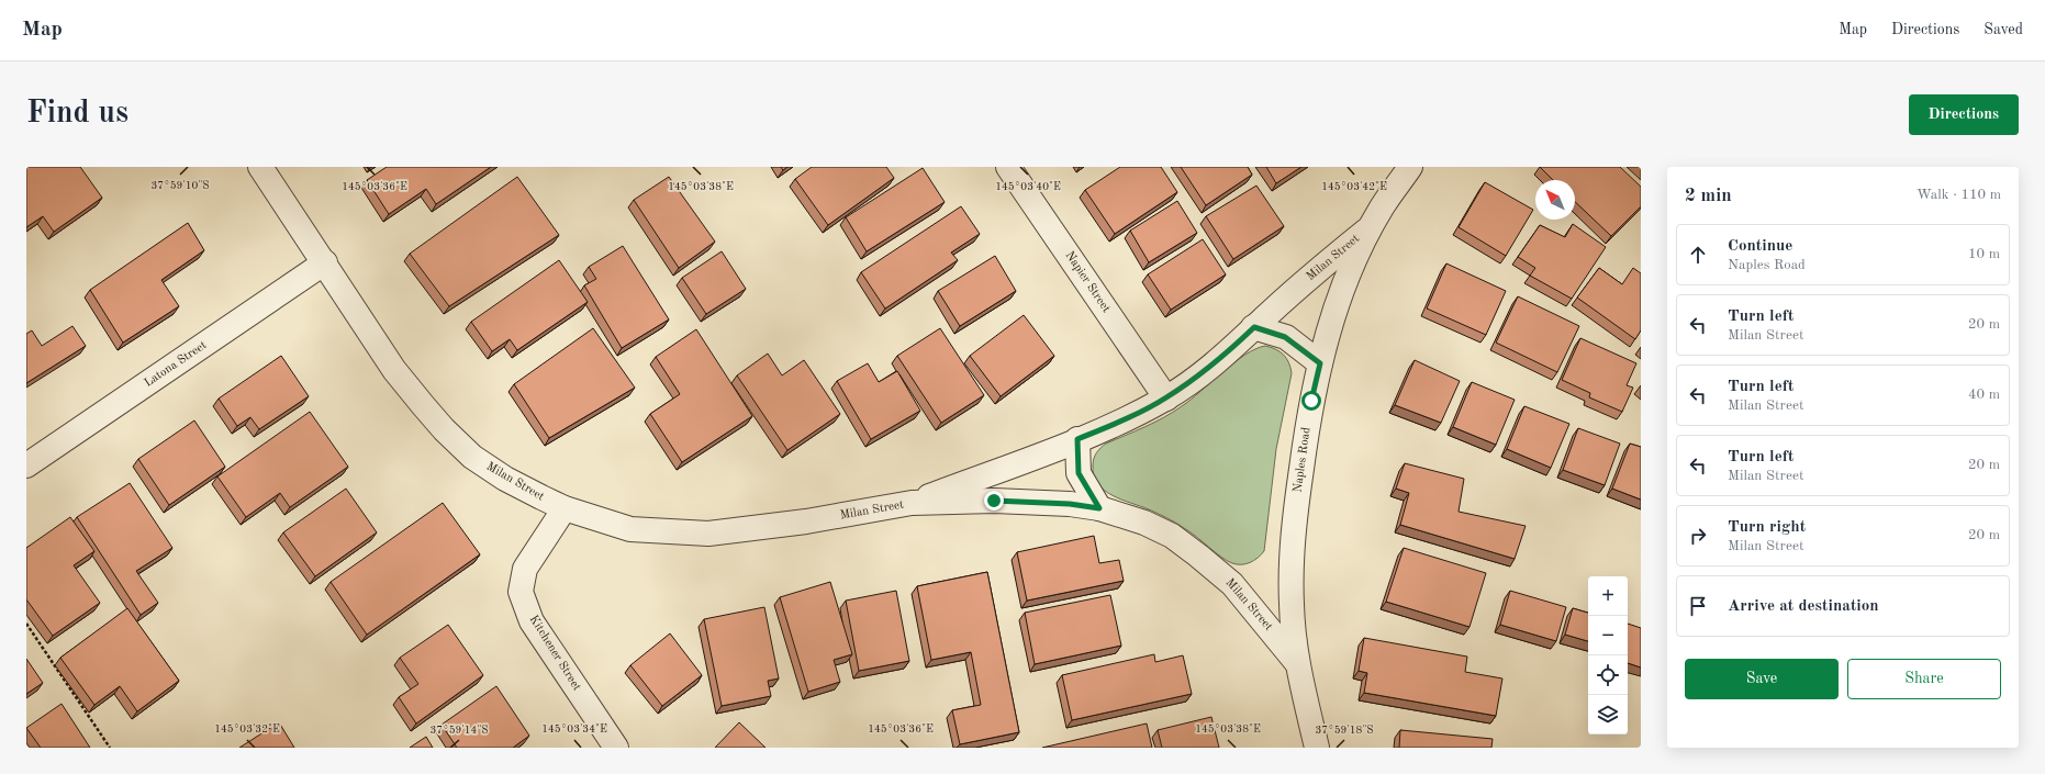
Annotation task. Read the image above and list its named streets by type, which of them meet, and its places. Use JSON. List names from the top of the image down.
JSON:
{
  "streets": {
    "street": [
      "Milan Street",
      "Napier Street",
      "Latona Street",
      "Naples Road",
      "Kitchener Street"
    ]
  },
  "crossings": [
    ["Milan Street", "Napier Street"],
    ["Milan Street", "Latona Street"],
    ["Milan Street", "Naples Road"],
    ["Milan Street", "Kitchener Street"]
  ],
  "north": "top left",
  "page": {
    "header": "Map",
    "nav": ["Map", "Directions", "Saved"],
    "buttons": [
      "Directions",
      ["Save", "Share"]
    ],
    "title": "Find us",
    "heading": ["2 min", "Walk · 110 m"],
    "list": [
      ["Continue", "Naples Road", "10 m"],
      ["Turn left", "Milan Street", "20 m"],
      ["Turn left", "Milan Street", "40 m"],
      ["Turn left", "Milan Street", "20 m"],
      ["Turn right", "Milan Street", "20 m"],
      "Arrive at destination"
    ],
    "map_buttons": ["+", "−"]
  },
  "coordinates": [
    "37°59'10\"S",
    "145°03'36\"E",
    "145°03'40\"E",
    "145°03'42\"E",
    "145°03'38\"E",
    "145°03'32\"E",
    "145°03'34\"E",
    "37°59'14\"S",
    "37°59'18\"S"
  ]
}
